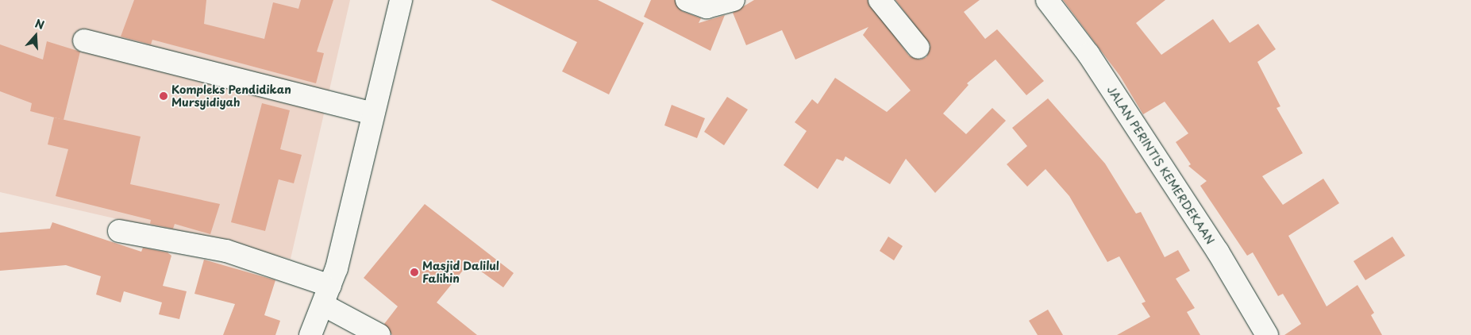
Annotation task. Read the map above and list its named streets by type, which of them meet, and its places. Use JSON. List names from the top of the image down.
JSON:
{
  "streets": {
    "street": ["JALAN PERINTIS KEMERDEKAAN"]
  },
  "places": ["Kompleks Pendidikan Mursyidiyah", "Masjid Dalilul Falihin"],
  "north": "top"
}
